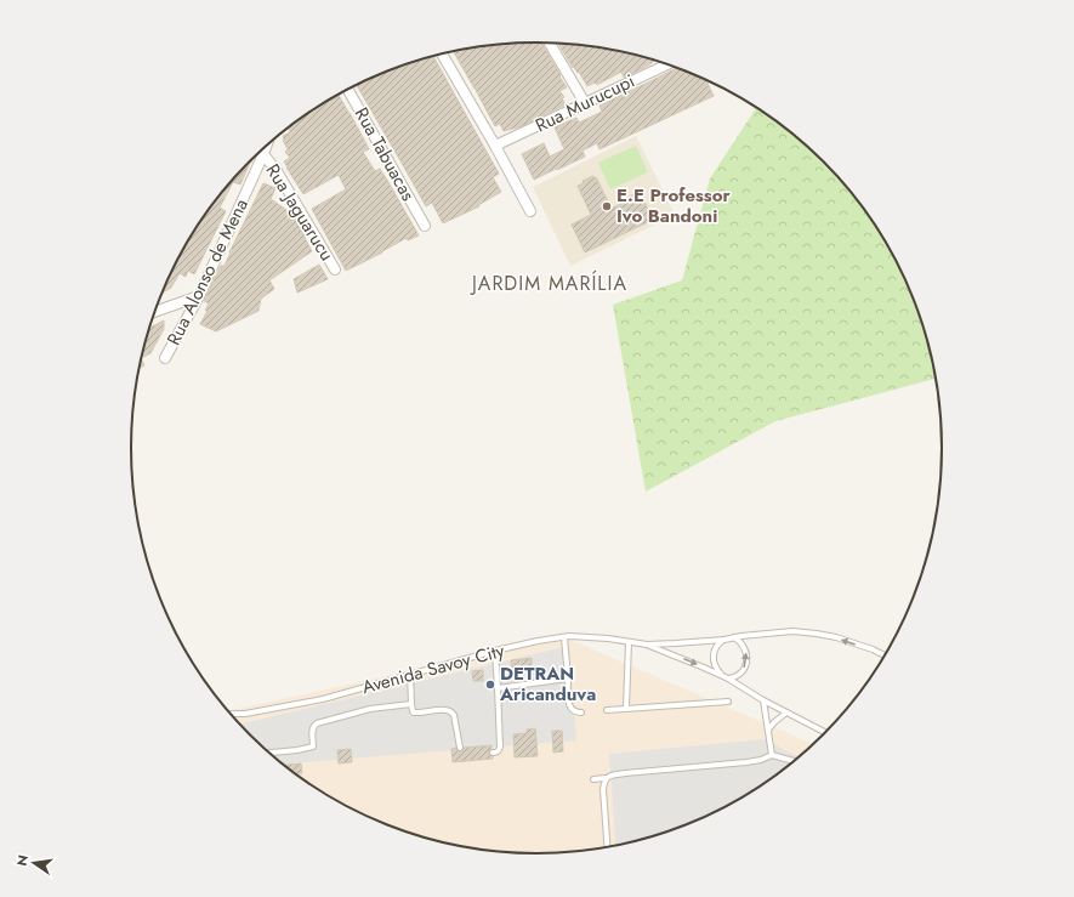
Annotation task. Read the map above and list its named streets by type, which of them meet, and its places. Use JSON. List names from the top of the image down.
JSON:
{
  "streets": {
    "street": [
      "Rua Murucupi",
      "Rua Tabuacas",
      "Rua Jaguarucu",
      "Rua Alonso de Mena"
    ],
    "lane": ["Avenida Savoy City"]
  },
  "crossings": [
    ["Rua Jaguarucu", "Rua Alonso de Mena"]
  ],
  "districts": ["JARDIM MARÍLIA"],
  "places": ["E.E Professor Ivo Bandoni", "DETRAN Aricanduva"],
  "north": "left"
}
